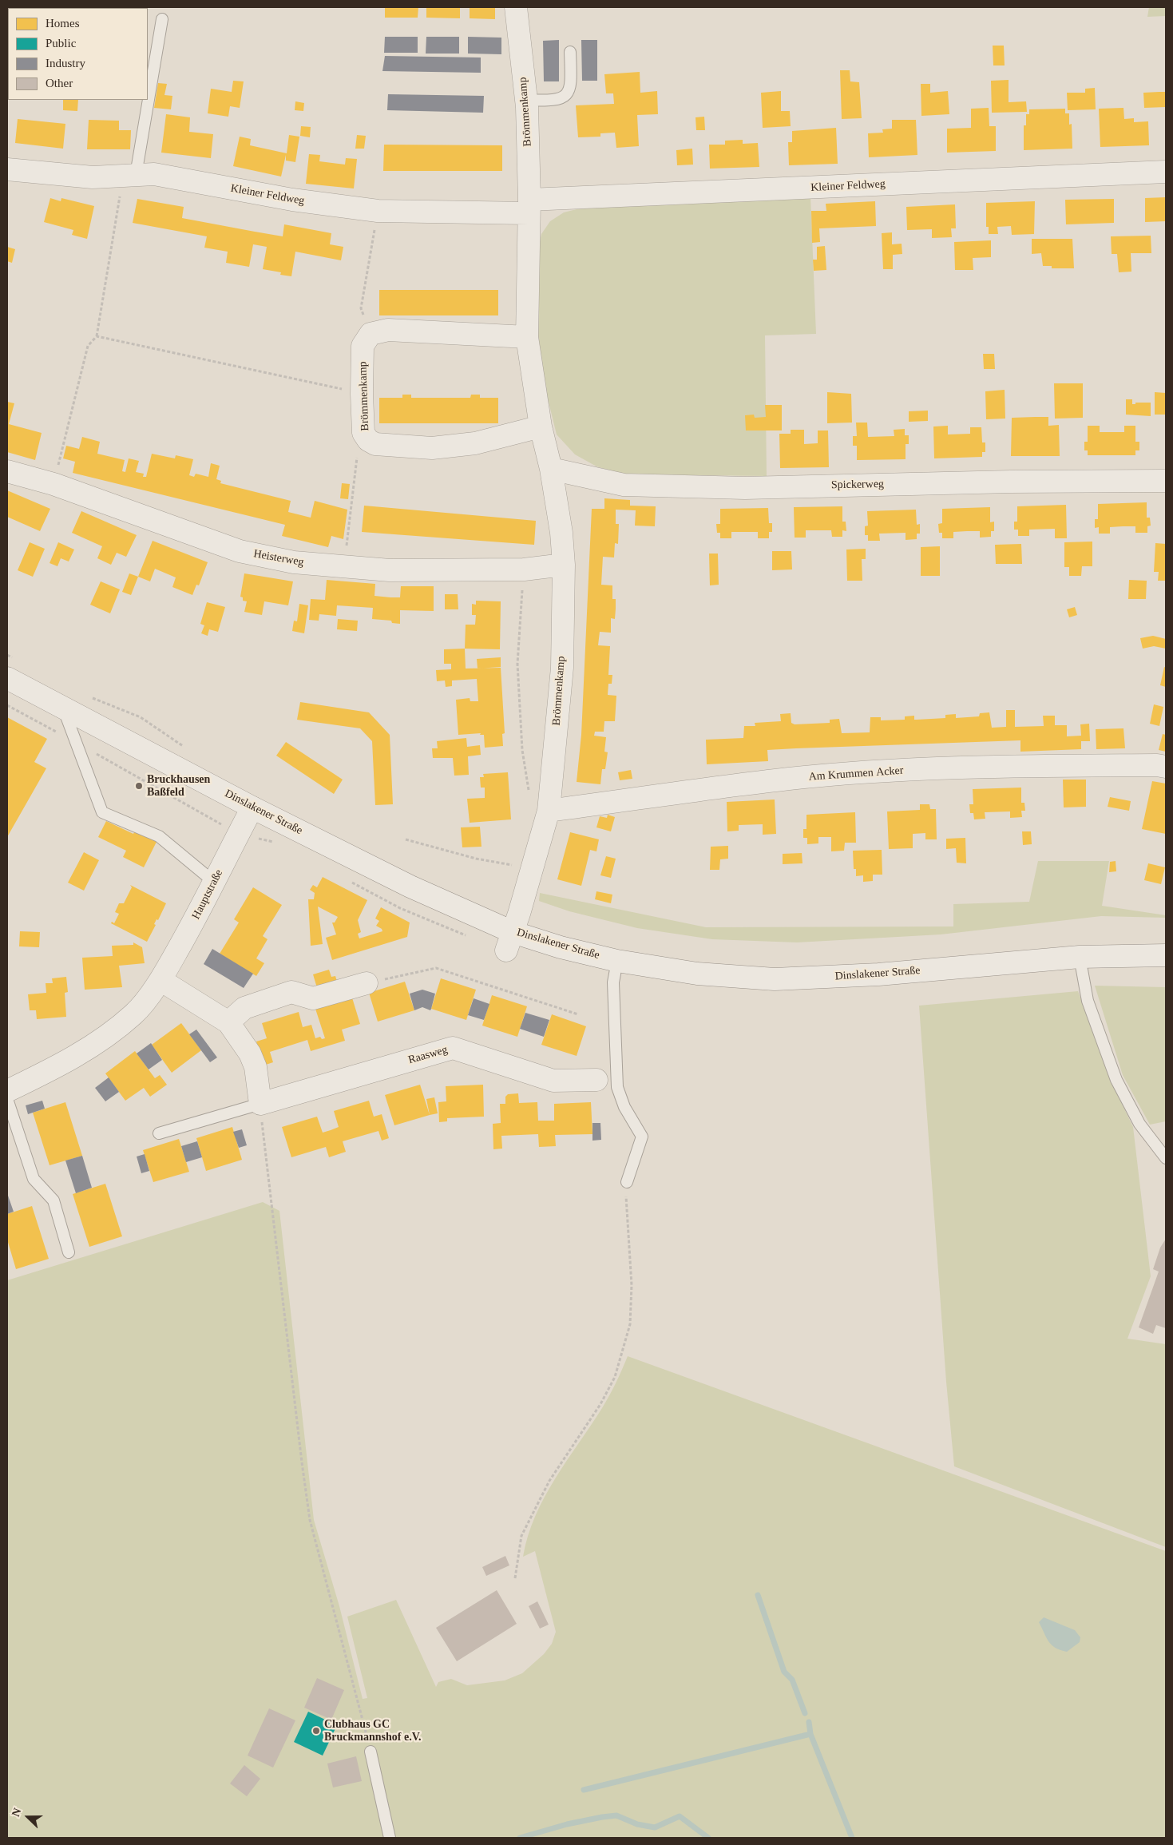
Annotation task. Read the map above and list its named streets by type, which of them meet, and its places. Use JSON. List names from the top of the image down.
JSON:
{
  "streets": {
    "street": [
      "Brömmenkamp",
      "Kleiner Feldweg",
      "Spickerweg",
      "Heisterweg",
      "Am Krummen Acker",
      "Dinslakener Straße",
      "Hauptstraße",
      "Raasweg"
    ]
  },
  "crossings": [
    ["Brömmenkamp", "Kleiner Feldweg"],
    ["Brömmenkamp", "Spickerweg"],
    ["Brömmenkamp", "Heisterweg"],
    ["Brömmenkamp", "Am Krummen Acker"],
    ["Brömmenkamp", "Dinslakener Straße"],
    ["Dinslakener Straße", "Hauptstraße"]
  ],
  "places": ["Bruckhausen Baßfeld", "Clubhaus GC Bruckmannshof e.V."],
  "legend": [
    "Homes",
    "Public",
    "Industry",
    "Other"
  ],
  "north": "left"
}
